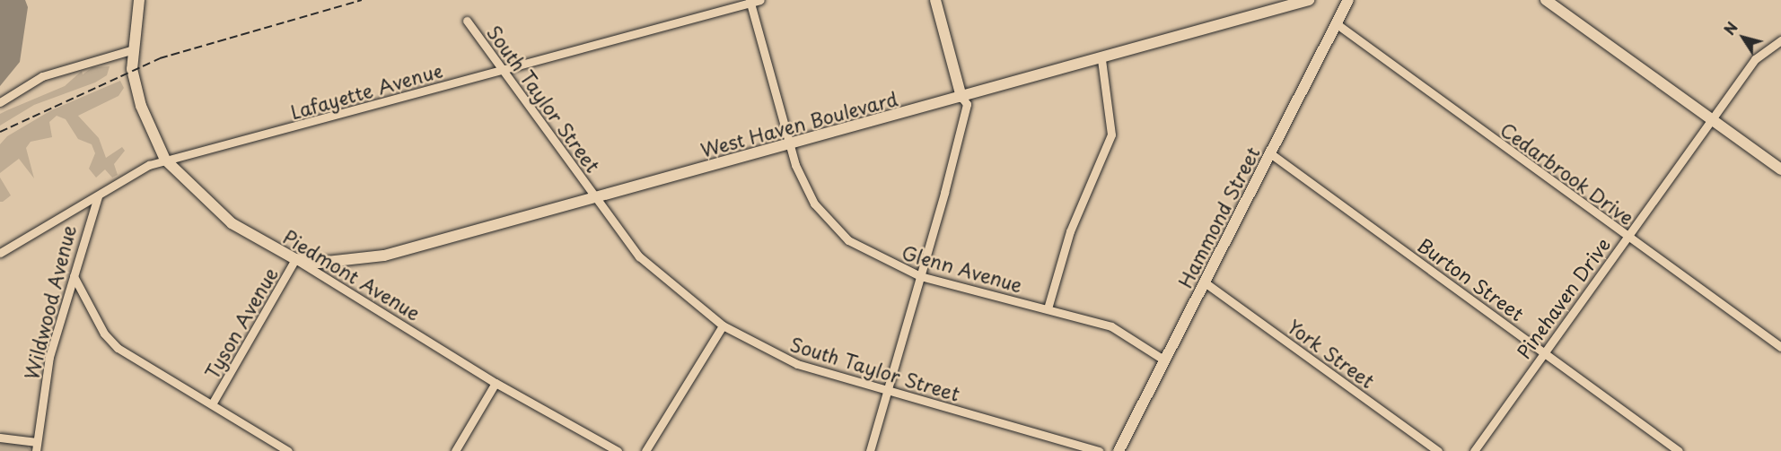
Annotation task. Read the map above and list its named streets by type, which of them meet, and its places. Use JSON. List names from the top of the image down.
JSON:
{
  "streets": {
    "street": [
      "Lafayette Avenue",
      "South Taylor Street",
      "West Haven Boulevard",
      "Cedarbrook Drive",
      "Hammond Street",
      "Glenn Avenue",
      "Piedmont Avenue",
      "Burton Street",
      "Pinehaven Drive",
      "Wildwood Avenue",
      "Tyson Avenue",
      "York Street"
    ]
  },
  "crossings": [
    ["Lafayette Avenue", "South Taylor Street"],
    ["Lafayette Avenue", "Glenn Avenue"],
    ["Lafayette Avenue", "Piedmont Avenue"],
    ["Lafayette Avenue", "Wildwood Avenue"],
    ["South Taylor Street", "West Haven Boulevard"],
    ["West Haven Boulevard", "Glenn Avenue"],
    ["West Haven Boulevard", "Piedmont Avenue"],
    ["West Haven Boulevard", "Tyson Avenue"],
    ["Cedarbrook Drive", "Hammond Street"],
    ["Cedarbrook Drive", "Pinehaven Drive"],
    ["Hammond Street", "Glenn Avenue"],
    ["Hammond Street", "Burton Street"],
    ["Hammond Street", "York Street"],
    ["Piedmont Avenue", "Tyson Avenue"],
    ["Burton Street", "Pinehaven Drive"]
  ],
  "north": "top left"
}
